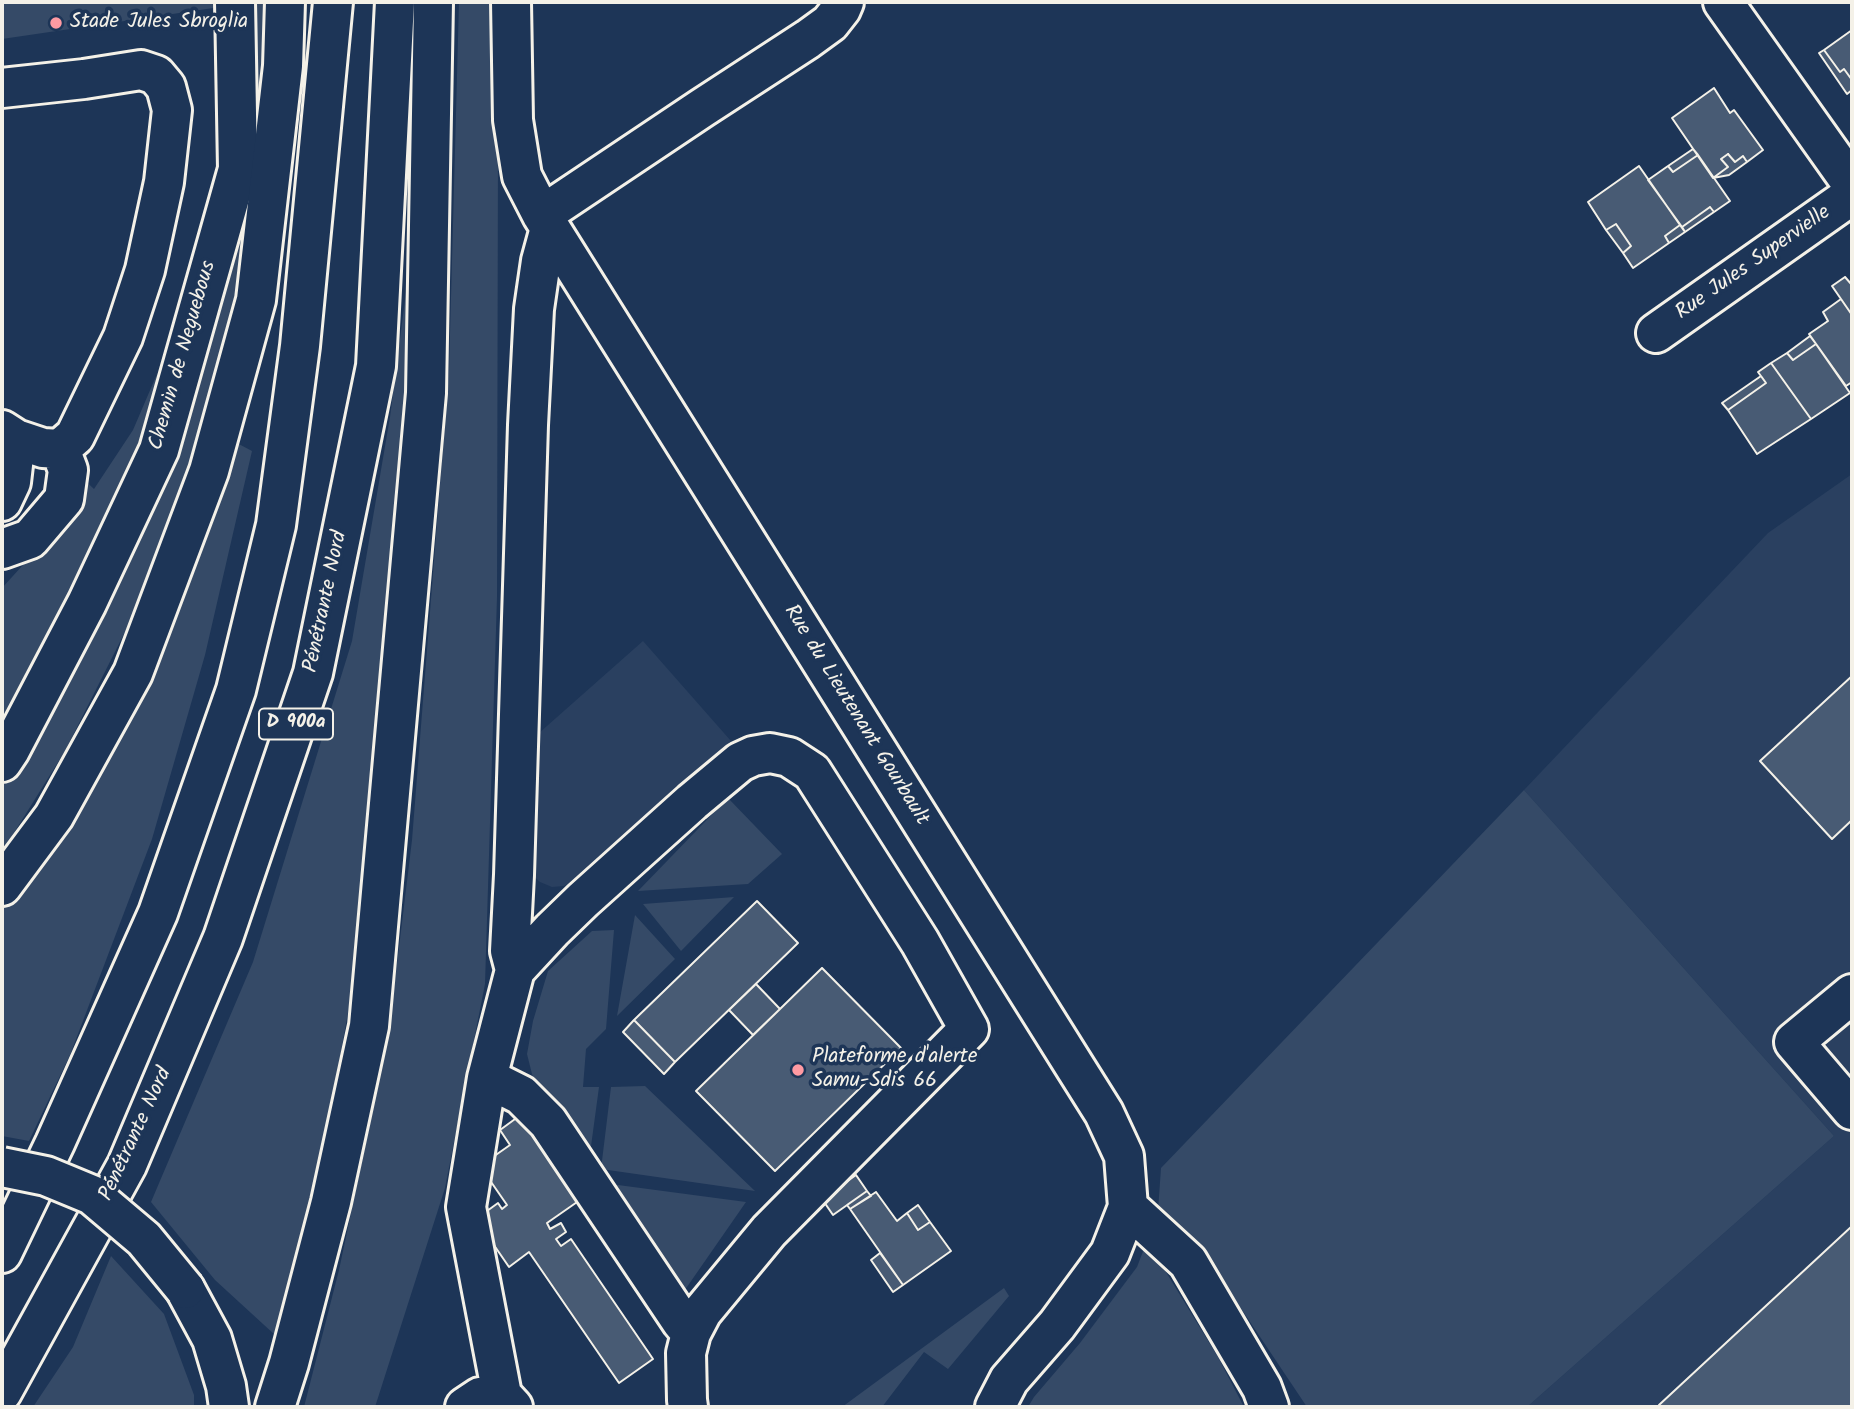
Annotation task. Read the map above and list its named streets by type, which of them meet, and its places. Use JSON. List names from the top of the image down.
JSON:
{
  "streets": {
    "main road": [
      "Rue Jules Supervielle",
      "Chemin de Neguebous",
      "Pénétrante Nord",
      "Rue du Lieutenant Gourbault",
      "D 900a"
    ]
  },
  "places": ["Stade Jules Sbroglia", "Plateforme d'alerte Samu-Sdis 66"]
}
